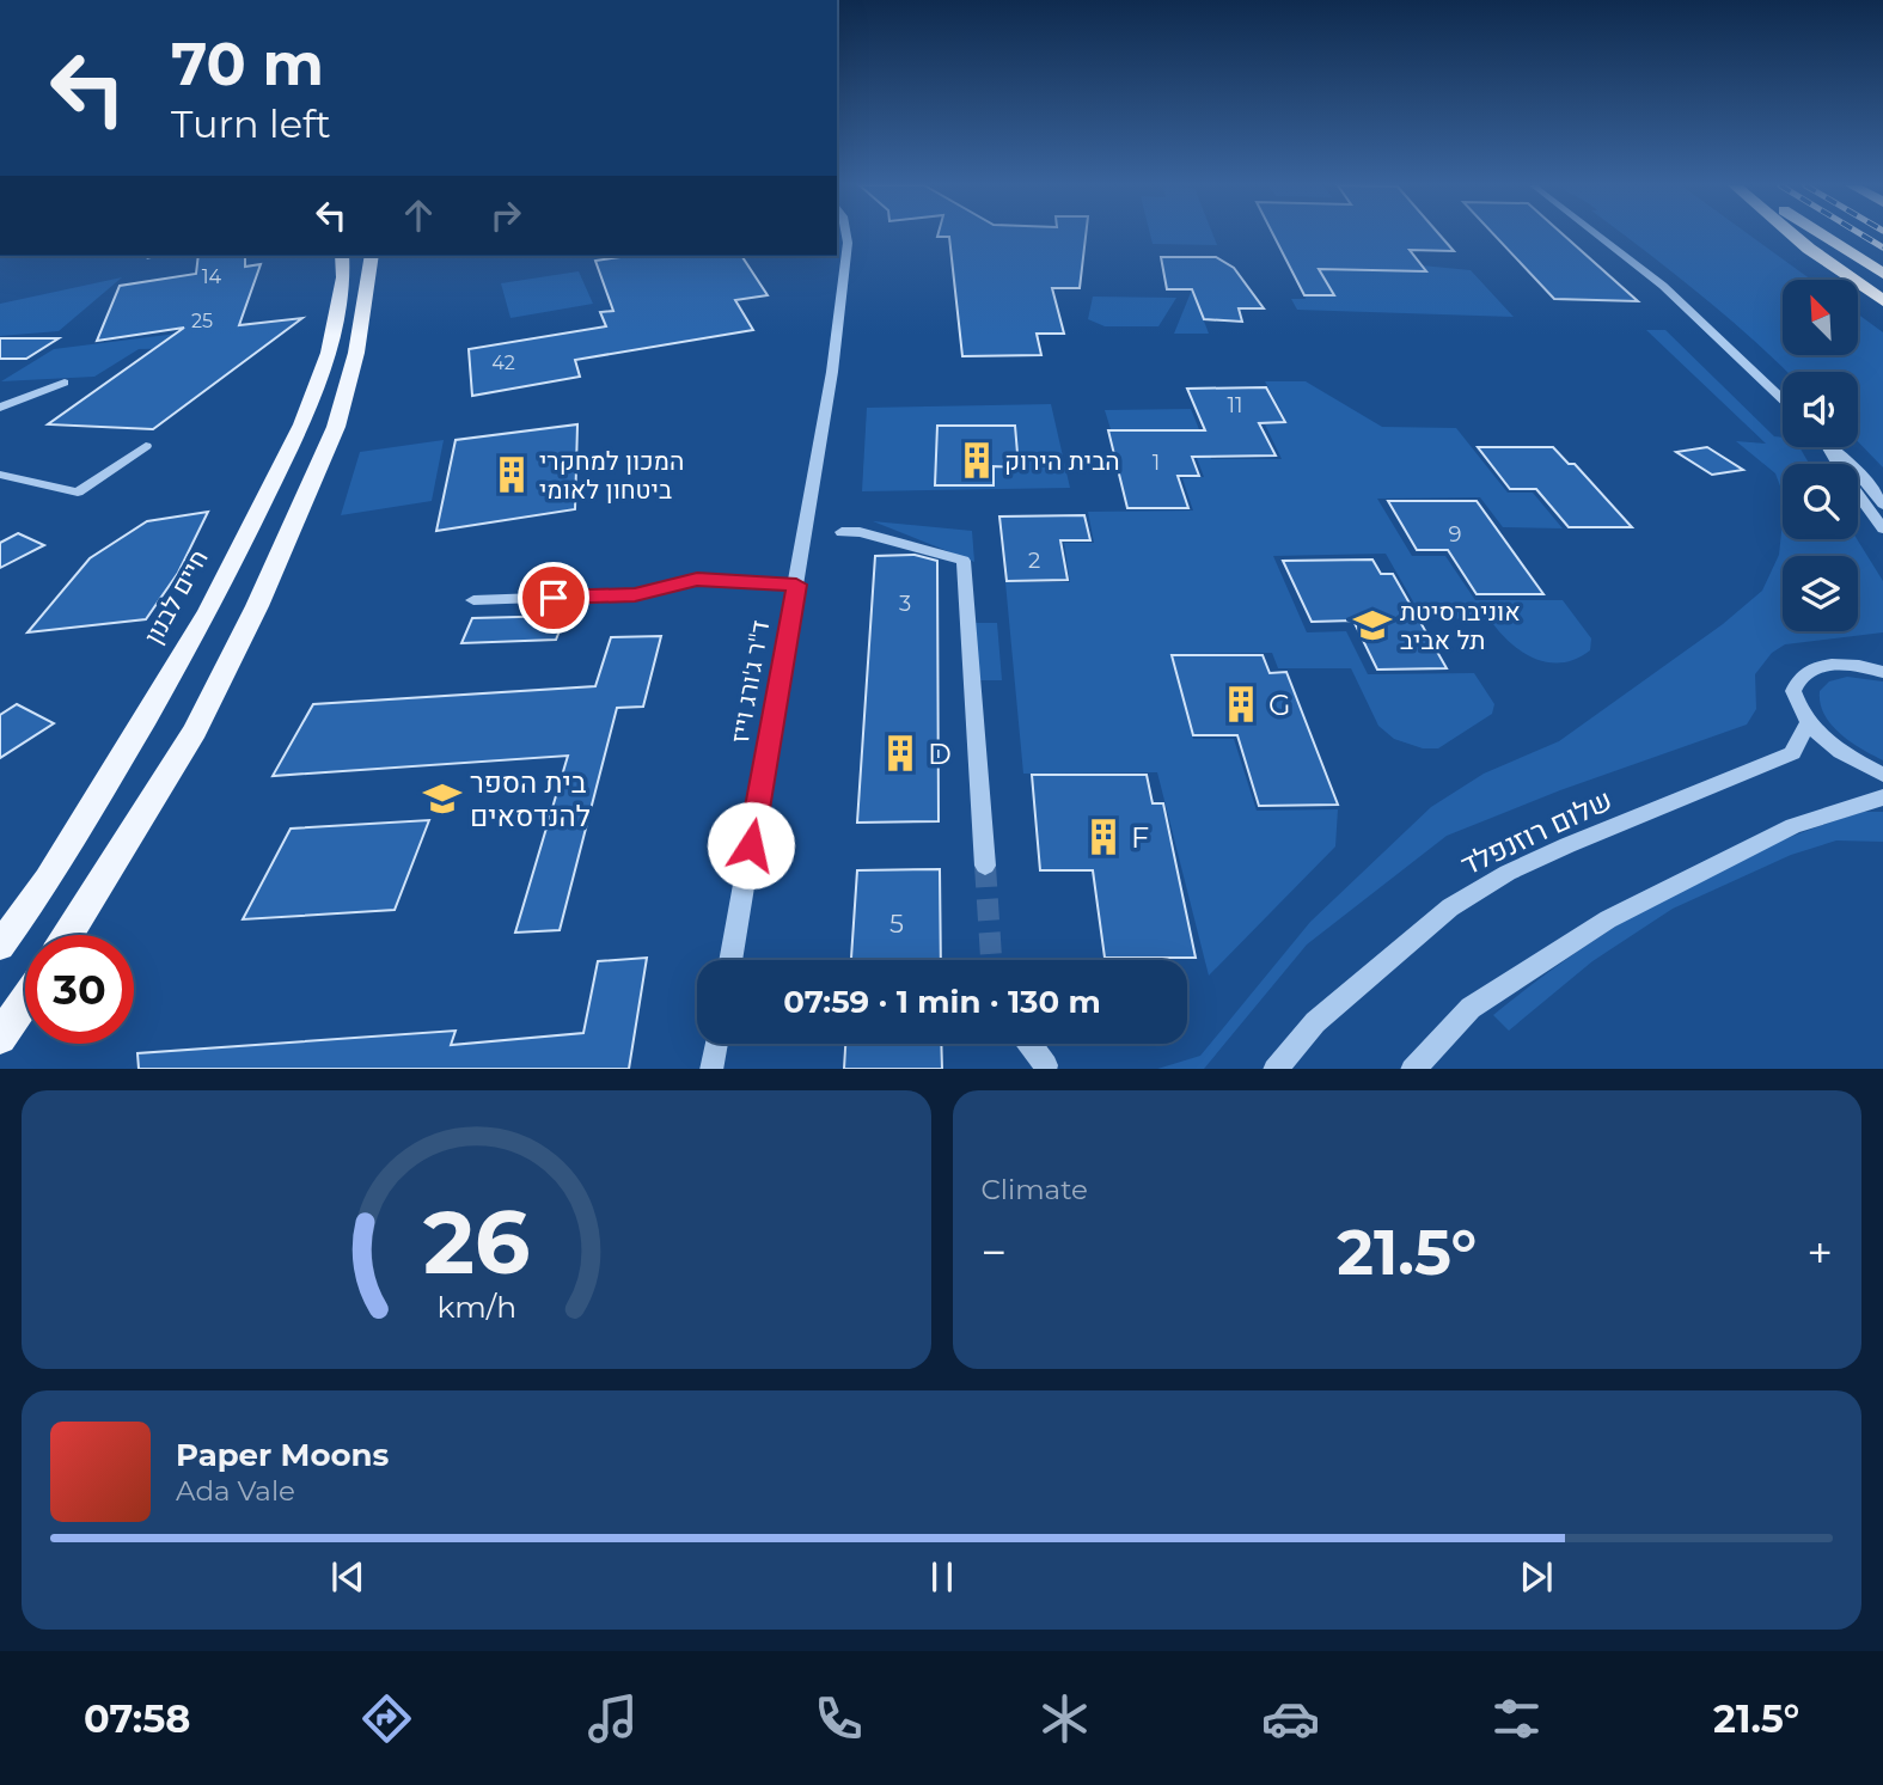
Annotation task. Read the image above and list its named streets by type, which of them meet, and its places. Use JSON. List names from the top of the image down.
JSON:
{
  "streets": {
    "main road": ["חיים לבנון"],
    "street": ["ד\"ר ג'ורג וייז", "שלום רוזנפלד"]
  },
  "places": {
    "building": [
      "הבית הירוק",
      "המכון למחקרי ביטחון לאומי",
      "G",
      "D",
      "F"
    ],
    "school or university": ["אוניברסיטת תל אביב", "בית הספר להנדסאים"]
  },
  "house_numbers": [
    "14",
    "25",
    "42",
    "11",
    "1",
    "9",
    "2",
    "3",
    "5"
  ],
  "north": "top left",
  "page": {
    "turn": ["70 m", "Turn left"],
    "limit": "30",
    "trip": "07:59 · 1 min · 130 m",
    "tile": "Climate",
    "heat": ["−", "21.5°", "+"],
    "song": ["Paper Moons", "Ada Vale"],
    "tabs": ["07:58", "21.5°"],
    "gauge": ["26", "km/h"]
  }
}
